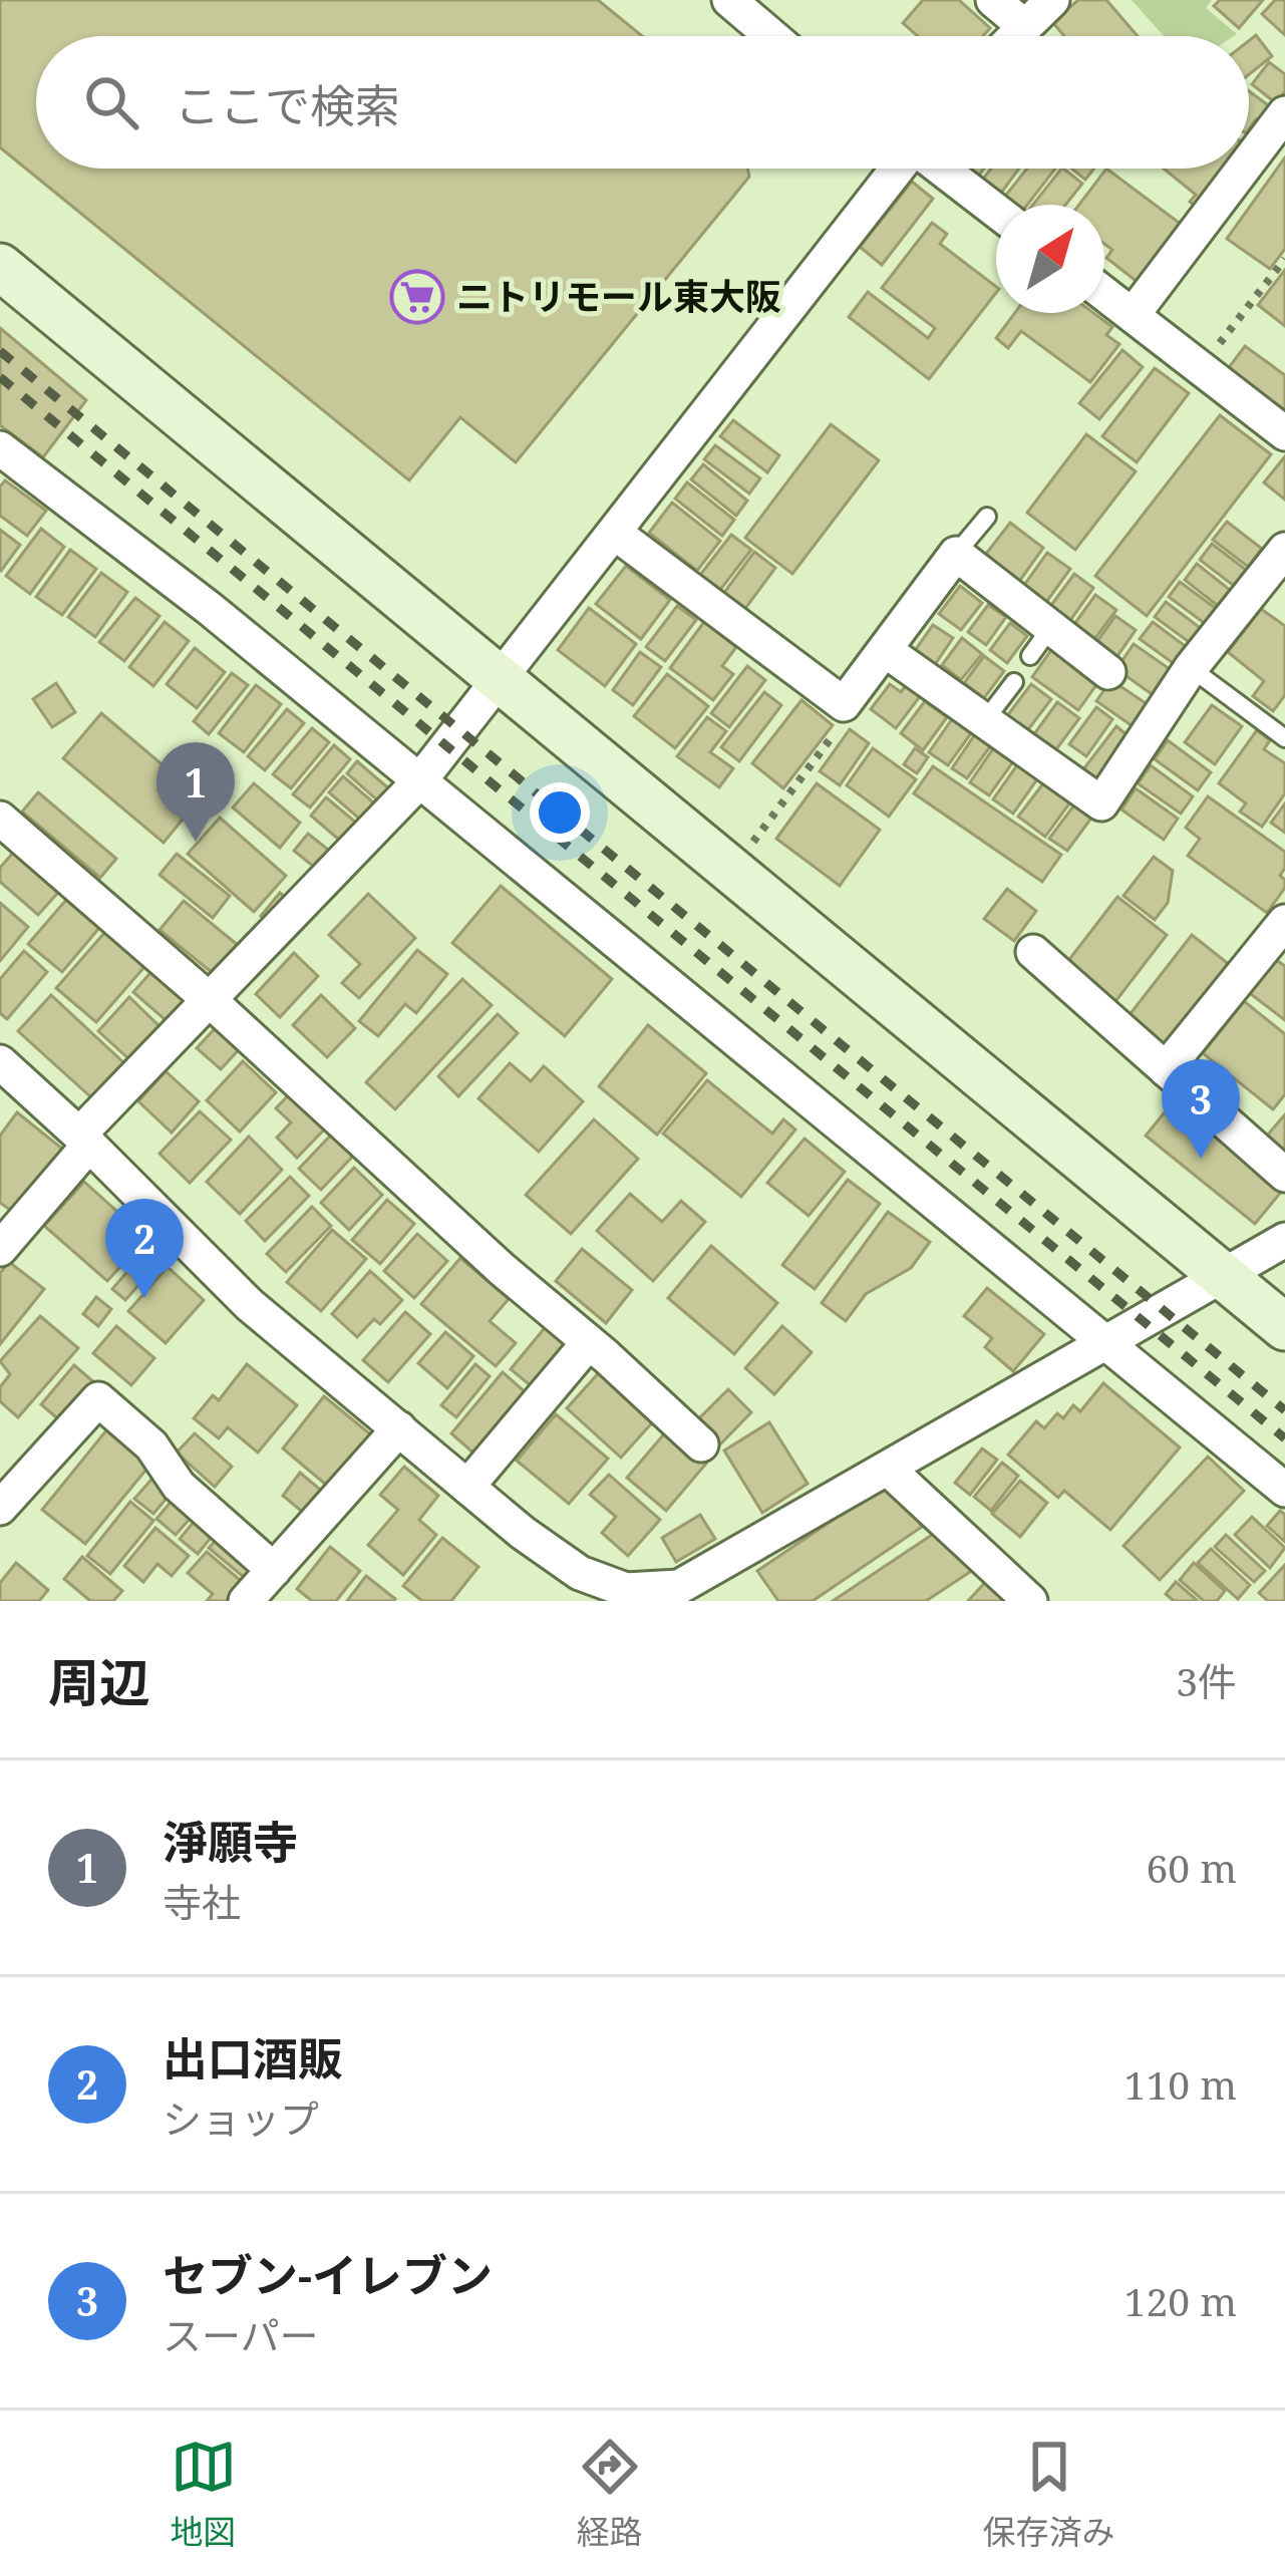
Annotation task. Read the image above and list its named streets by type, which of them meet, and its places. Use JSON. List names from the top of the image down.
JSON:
{
  "places": {
    "supermarket": ["ニトリモール東大阪"]
  },
  "north": "top right",
  "page": {
    "search": "ここで検索",
    "pins": ["1", "3", "2"],
    "heading": ["周辺", "3件"],
    "list": [
      {
        "mark": "1",
        "name": "淨願寺",
        "note": "寺社",
        "value": "60 m"
      },
      {
        "mark": "2",
        "name": "出口酒販",
        "note": "ショップ",
        "value": "110 m"
      },
      {
        "mark": "3",
        "name": "セブン-イレブン",
        "note": "スーパー",
        "value": "120 m"
      }
    ],
    "nav": ["地図", "経路", "保存済み"]
  }
}
